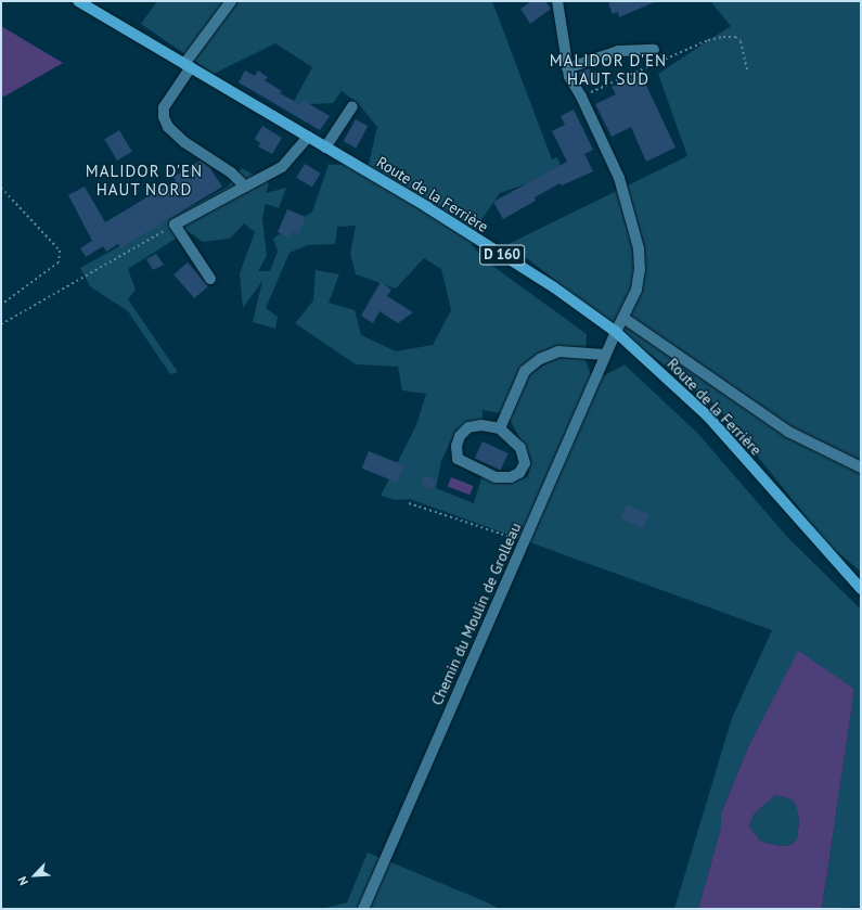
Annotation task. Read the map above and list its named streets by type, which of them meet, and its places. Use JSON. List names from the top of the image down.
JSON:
{
  "streets": {
    "main road": ["Route de la Ferrière", "D 160"],
    "street": ["Chemin du Moulin de Grolleau"]
  },
  "crossings": [
    ["Route de la Ferrière", "Chemin du Moulin de Grolleau"]
  ],
  "districts": ["MALIDOR D'EN HAUT SUD", "MALIDOR D'EN HAUT NORD"],
  "north": "bottom left"
}
